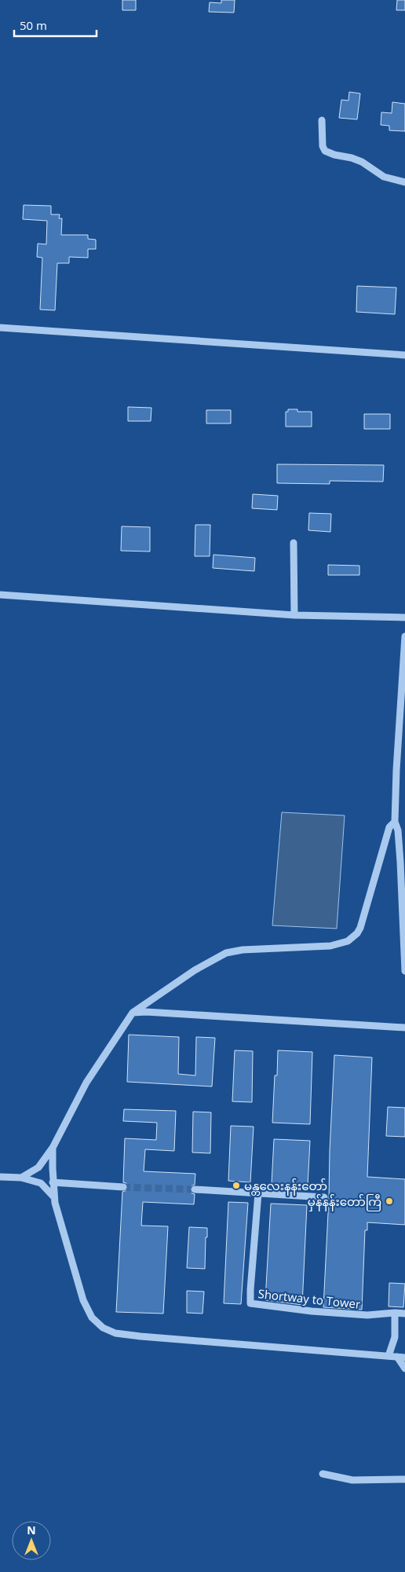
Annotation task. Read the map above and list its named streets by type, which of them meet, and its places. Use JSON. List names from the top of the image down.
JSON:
{
  "streets": {
    "street": ["Shortway to Tower"]
  },
  "places": ["မန္တလေးနန်းတော်", "မှန်နန်းတော်ကြီ"],
  "scale_bar": "50 m",
  "north": "top"
}
